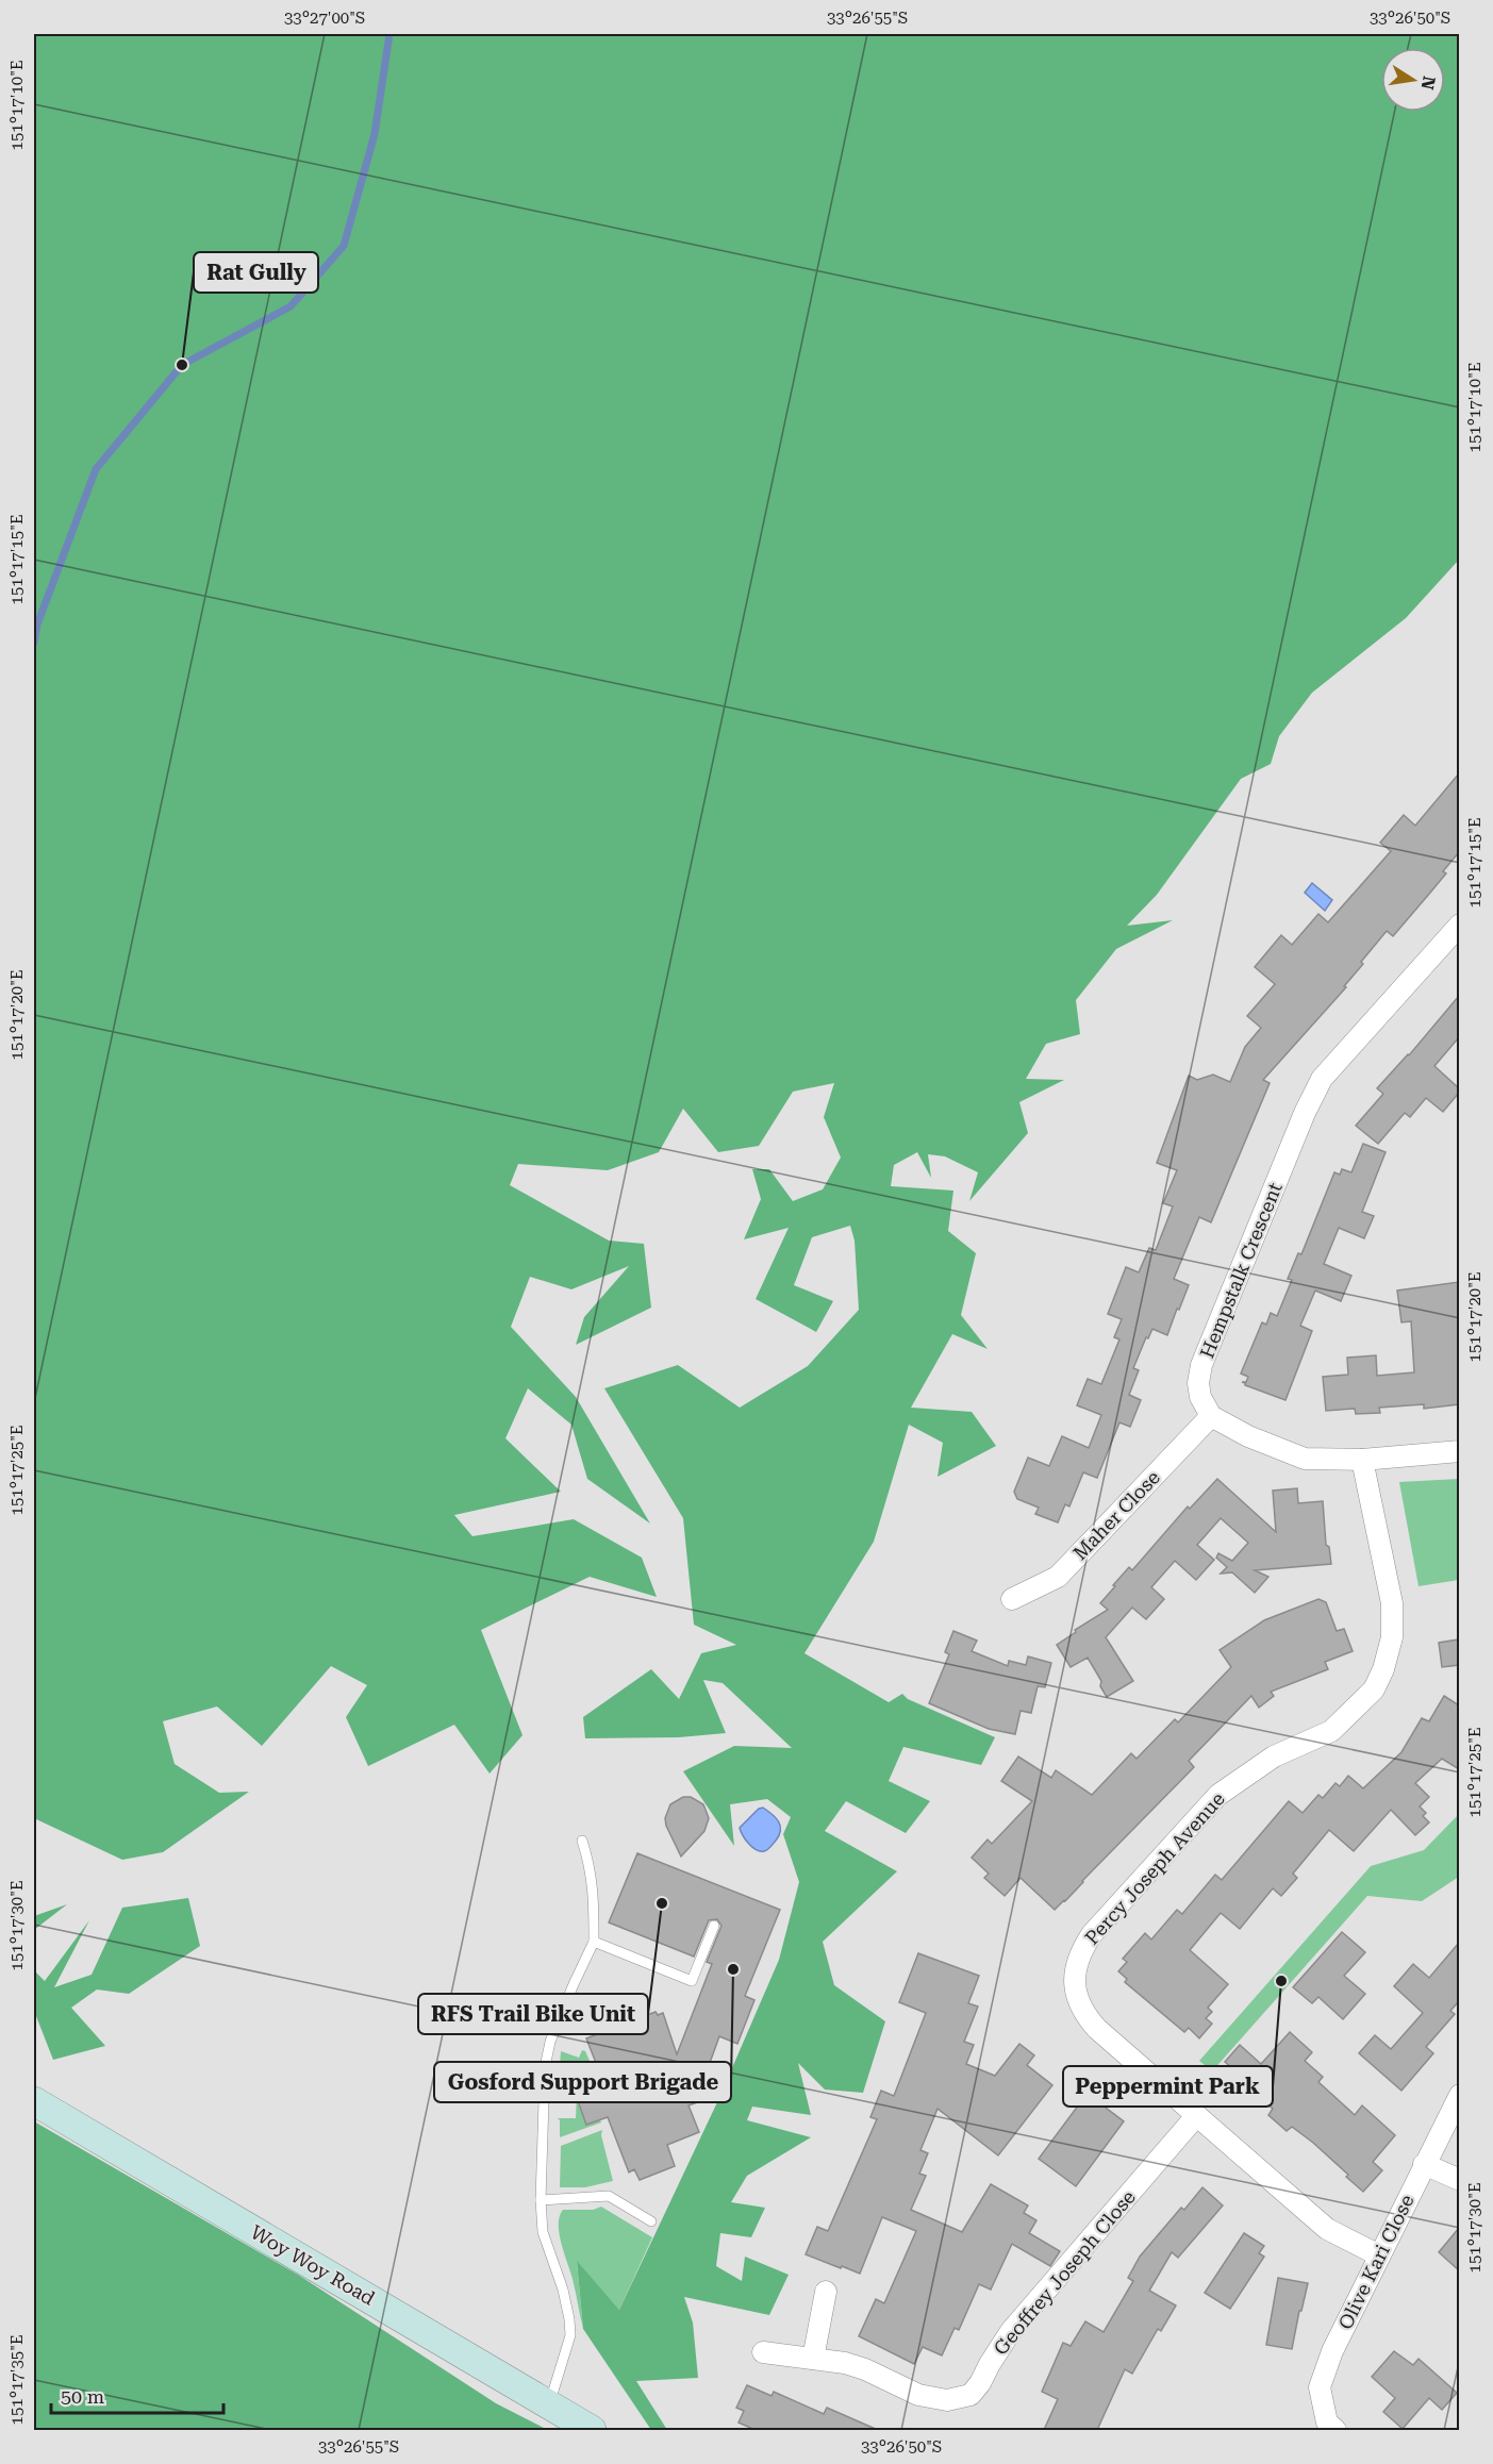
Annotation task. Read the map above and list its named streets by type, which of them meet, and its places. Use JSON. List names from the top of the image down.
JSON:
{
  "streets": {
    "main road": ["Woy Woy Road"],
    "street": [
      "Hempstalk Crescent",
      "Maher Close",
      "Percy Joseph Avenue",
      "Olive Kari Close",
      "Geoffrey Joseph Close"
    ]
  },
  "crossings": [
    ["Hempstalk Crescent", "Maher Close"],
    ["Percy Joseph Avenue", "Olive Kari Close"],
    ["Percy Joseph Avenue", "Geoffrey Joseph Close"]
  ],
  "places": [
    "Rat Gully",
    "RFS Trail Bike Unit",
    "Gosford Support Brigade",
    "Peppermint Park"
  ],
  "scale_bar": "50 m",
  "north": "right",
  "coordinates": [
    "33°27'00\"S",
    "33°26'55\"S",
    "33°26'50\"S",
    "151°17'10\"E",
    "151°17'15\"E",
    "151°17'20\"E",
    "151°17'25\"E",
    "151°17'30\"E",
    "151°17'35\"E"
  ]
}
